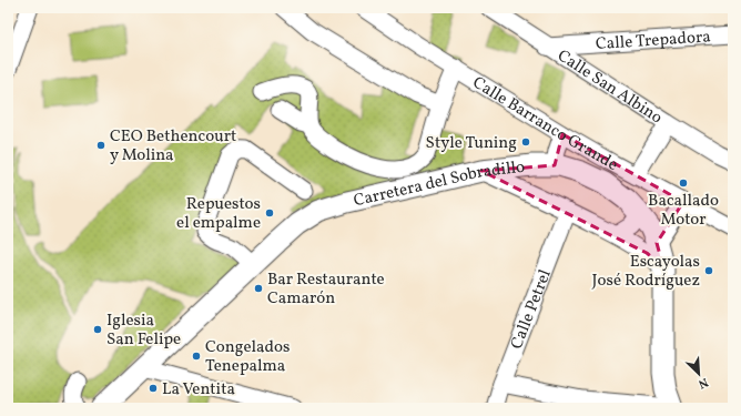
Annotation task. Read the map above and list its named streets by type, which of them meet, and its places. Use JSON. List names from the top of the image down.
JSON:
{
  "streets": {
    "main road": ["Carretera del Sobradillo"],
    "street": [
      "Calle Trepadora",
      "Calle San Albino",
      "Calle Barranco Grande",
      "Calle Petrel"
    ]
  },
  "crossings": [
    ["Calle Trepadora", "Calle San Albino"]
  ],
  "places": [
    "Style Tuning",
    "CEO Bethencourt y Molina",
    "Bacallado Motor",
    "Repuestos el empalme",
    "Escayolas José Rodríguez",
    "Bar Restaurante Camarón",
    "Iglesia San Felipe",
    "Congelados Tenepalma",
    "La Ventita"
  ],
  "north": "bottom right"
}
